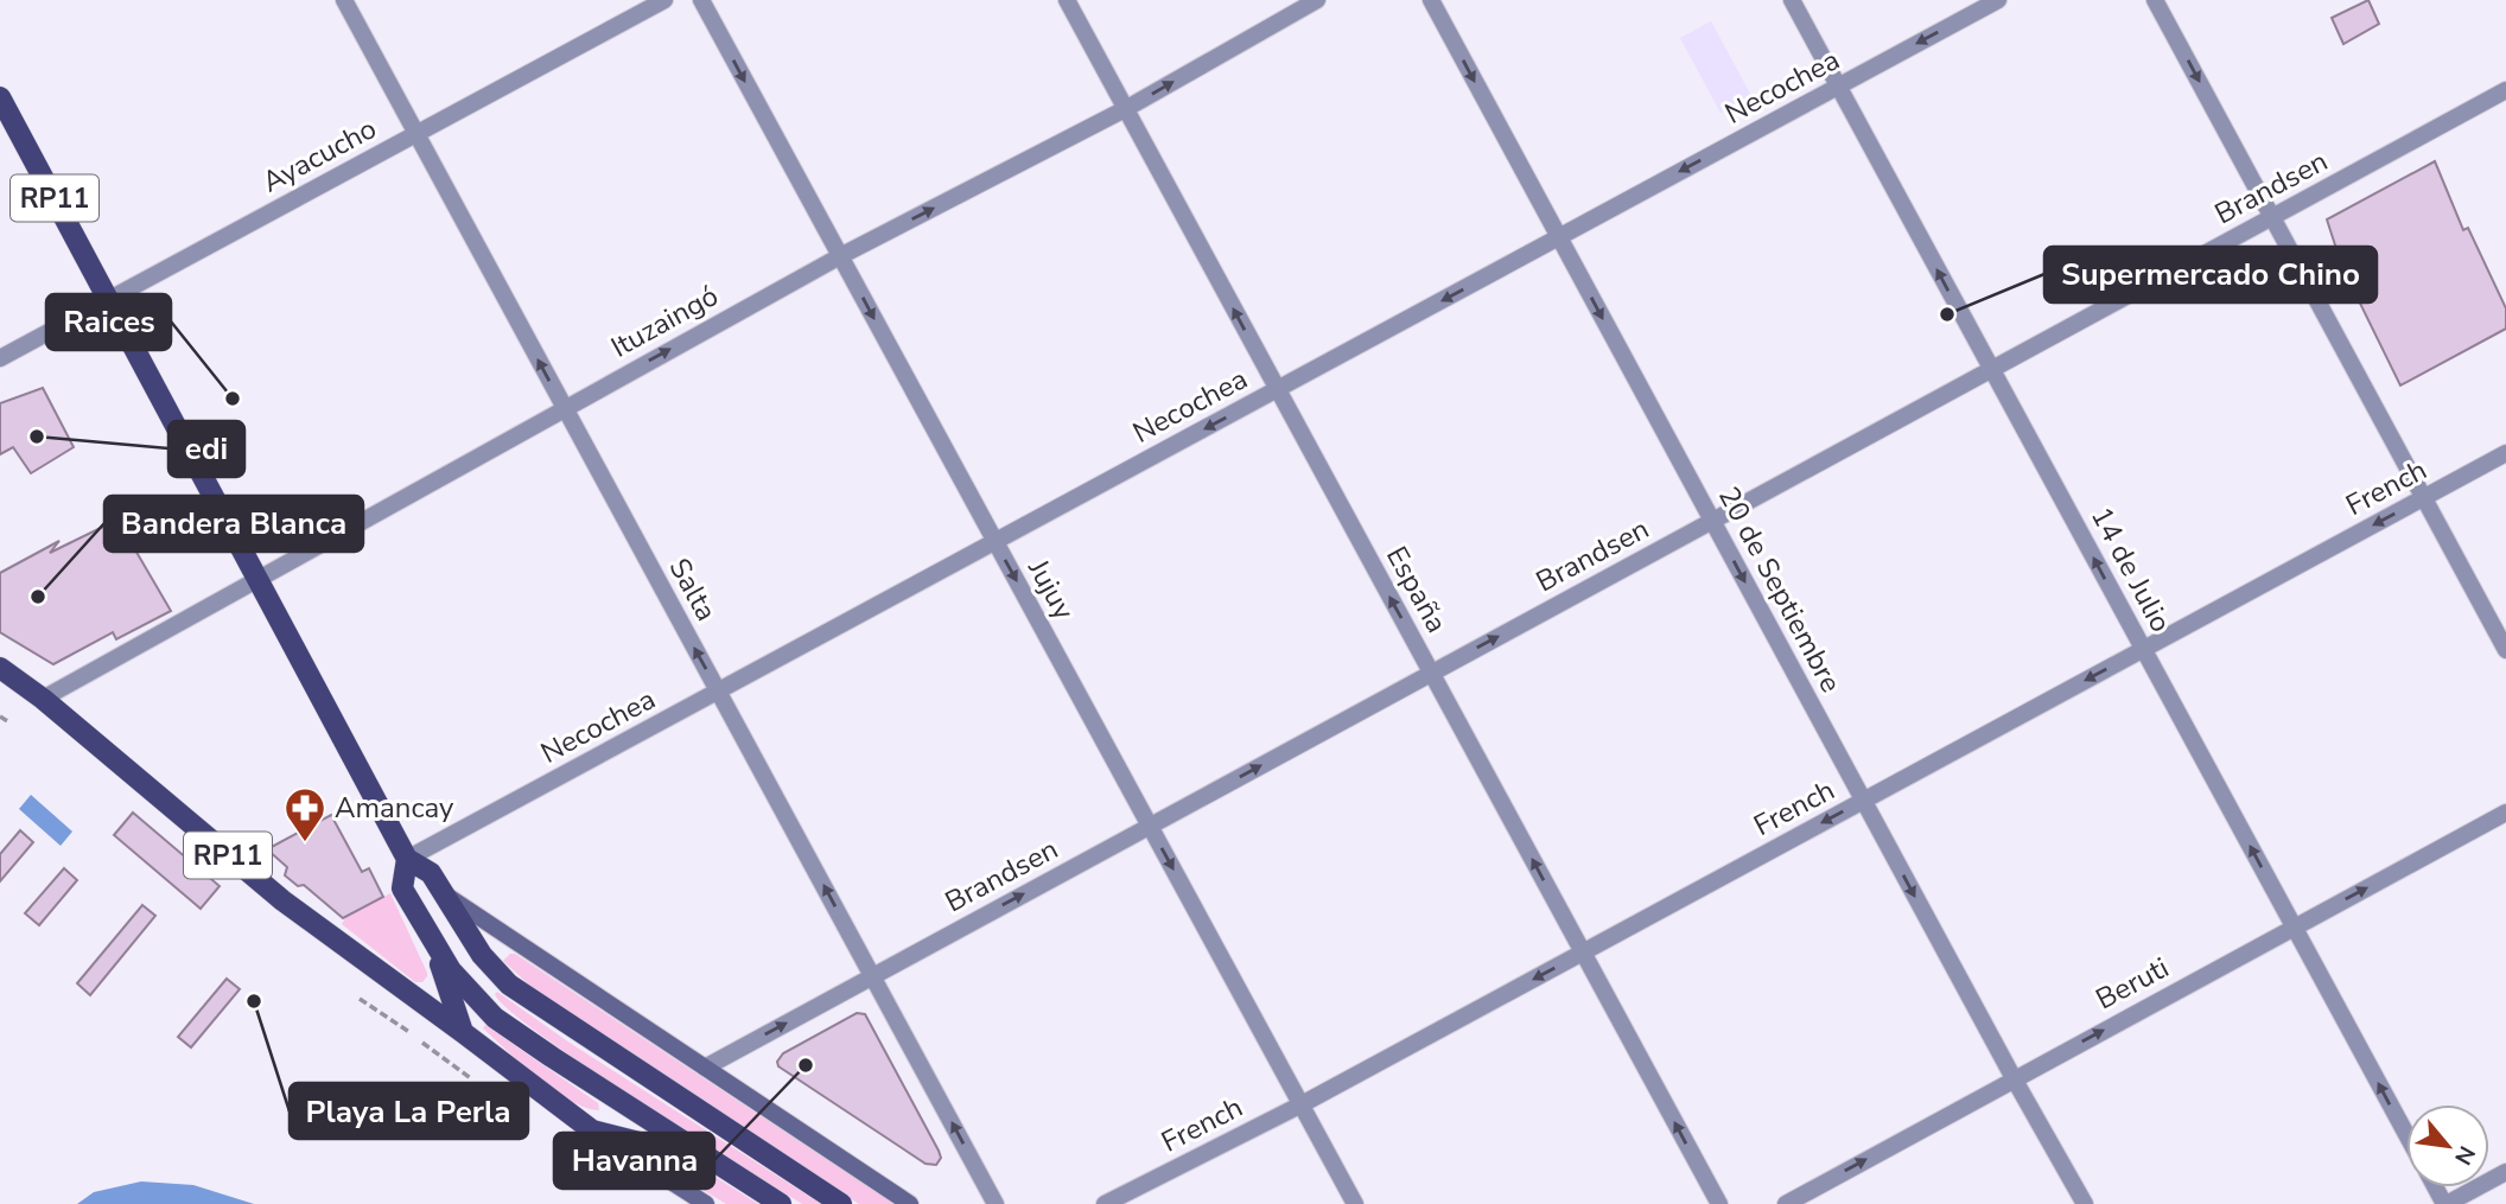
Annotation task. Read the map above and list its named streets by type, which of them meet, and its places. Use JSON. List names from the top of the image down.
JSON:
{
  "streets": {
    "main road": ["RP11"],
    "street": [
      "Necochea",
      "Ayacucho",
      "Brandsen",
      "Ituzaingó",
      "French",
      "14 de Julio",
      "Salta",
      "Jujuy",
      "España",
      "20 de Septiembre",
      "Beruti"
    ]
  },
  "crossings": [
    ["Necochea", "RP11"],
    ["Necochea", "14 de Julio"],
    ["Necochea", "Salta"],
    ["Necochea", "Jujuy"],
    ["Necochea", "España"],
    ["Necochea", "20 de Septiembre"],
    ["Ayacucho", "RP11"],
    ["Ayacucho", "Salta"],
    ["Brandsen", "14 de Julio"],
    ["Brandsen", "Salta"],
    ["Brandsen", "Jujuy"],
    ["Brandsen", "España"],
    ["Brandsen", "20 de Septiembre"],
    ["RP11", "Ituzaingó"],
    ["Ituzaingó", "Salta"],
    ["Ituzaingó", "Jujuy"],
    ["Ituzaingó", "España"],
    ["French", "14 de Julio"],
    ["French", "Jujuy"],
    ["French", "España"],
    ["French", "20 de Septiembre"],
    ["14 de Julio", "Beruti"],
    ["20 de Septiembre", "Beruti"]
  ],
  "one_way": [
    "Necochea",
    "Brandsen",
    "Ituzaingó",
    "French",
    "14 de Julio",
    "Salta",
    "Jujuy",
    "España",
    "20 de Septiembre",
    "Beruti"
  ],
  "places": {
    "other": [
      "Supermercado Chino",
      "Raices",
      "edi",
      "Bandera Blanca",
      "Playa La Perla",
      "Havanna"
    ],
    "pharmacy": ["Amancay"]
  },
  "north": "bottom right"
}
